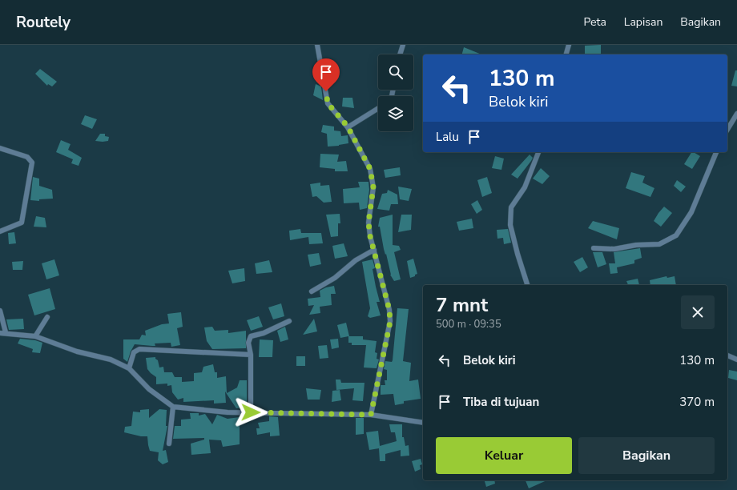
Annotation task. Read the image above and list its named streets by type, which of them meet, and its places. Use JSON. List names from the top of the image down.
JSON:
{
  "page": {
    "header": "Routely",
    "nav": ["Peta", "Lapisan", "Bagikan"],
    "turn": ["130 m", "Belok kiri"],
    "then": "Lalu",
    "heading": ["7 mnt", "500 m · 09:35"],
    "list": [
      {
        "name": "Belok kiri",
        "value": "130 m"
      },
      {
        "name": "Tiba di tujuan",
        "value": "370 m"
      }
    ],
    "buttons": ["Keluar", "Bagikan"]
  }
}
